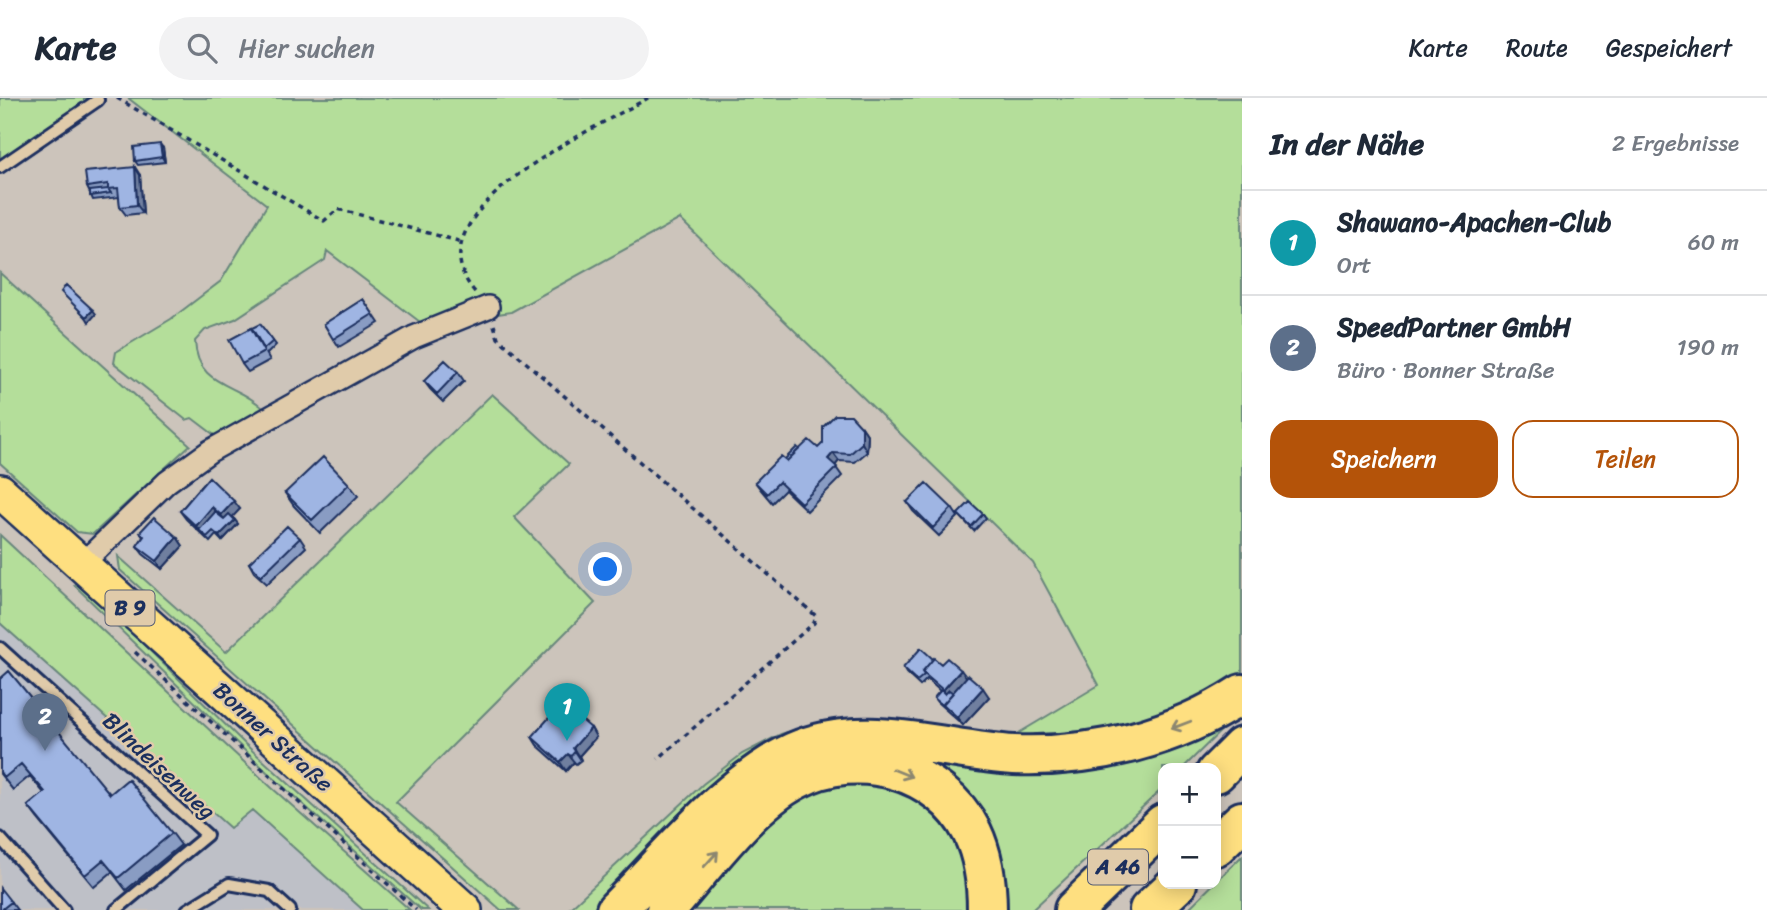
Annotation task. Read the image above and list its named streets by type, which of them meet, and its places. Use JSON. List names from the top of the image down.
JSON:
{
  "streets": {
    "highway": ["A 46"],
    "main road": ["B 9", "Bonner Straße"],
    "lane": ["Blindeisenweg"]
  },
  "page": {
    "header": "Karte",
    "search": "Hier suchen",
    "nav": ["Karte", "Route", "Gespeichert"],
    "heading": ["In der Nähe", "2 Ergebnisse"],
    "list": [
      {
        "mark": "1",
        "name": "Shawano-Apachen-Club",
        "note": "Ort",
        "value": "60 m"
      },
      {
        "mark": "2",
        "name": "SpeedPartner GmbH",
        "note": "Büro · Bonner Straße",
        "value": "190 m"
      }
    ],
    "buttons": ["Speichern", "Teilen"],
    "pins": ["1", "2"],
    "map_buttons": ["+", "−"]
  }
}
